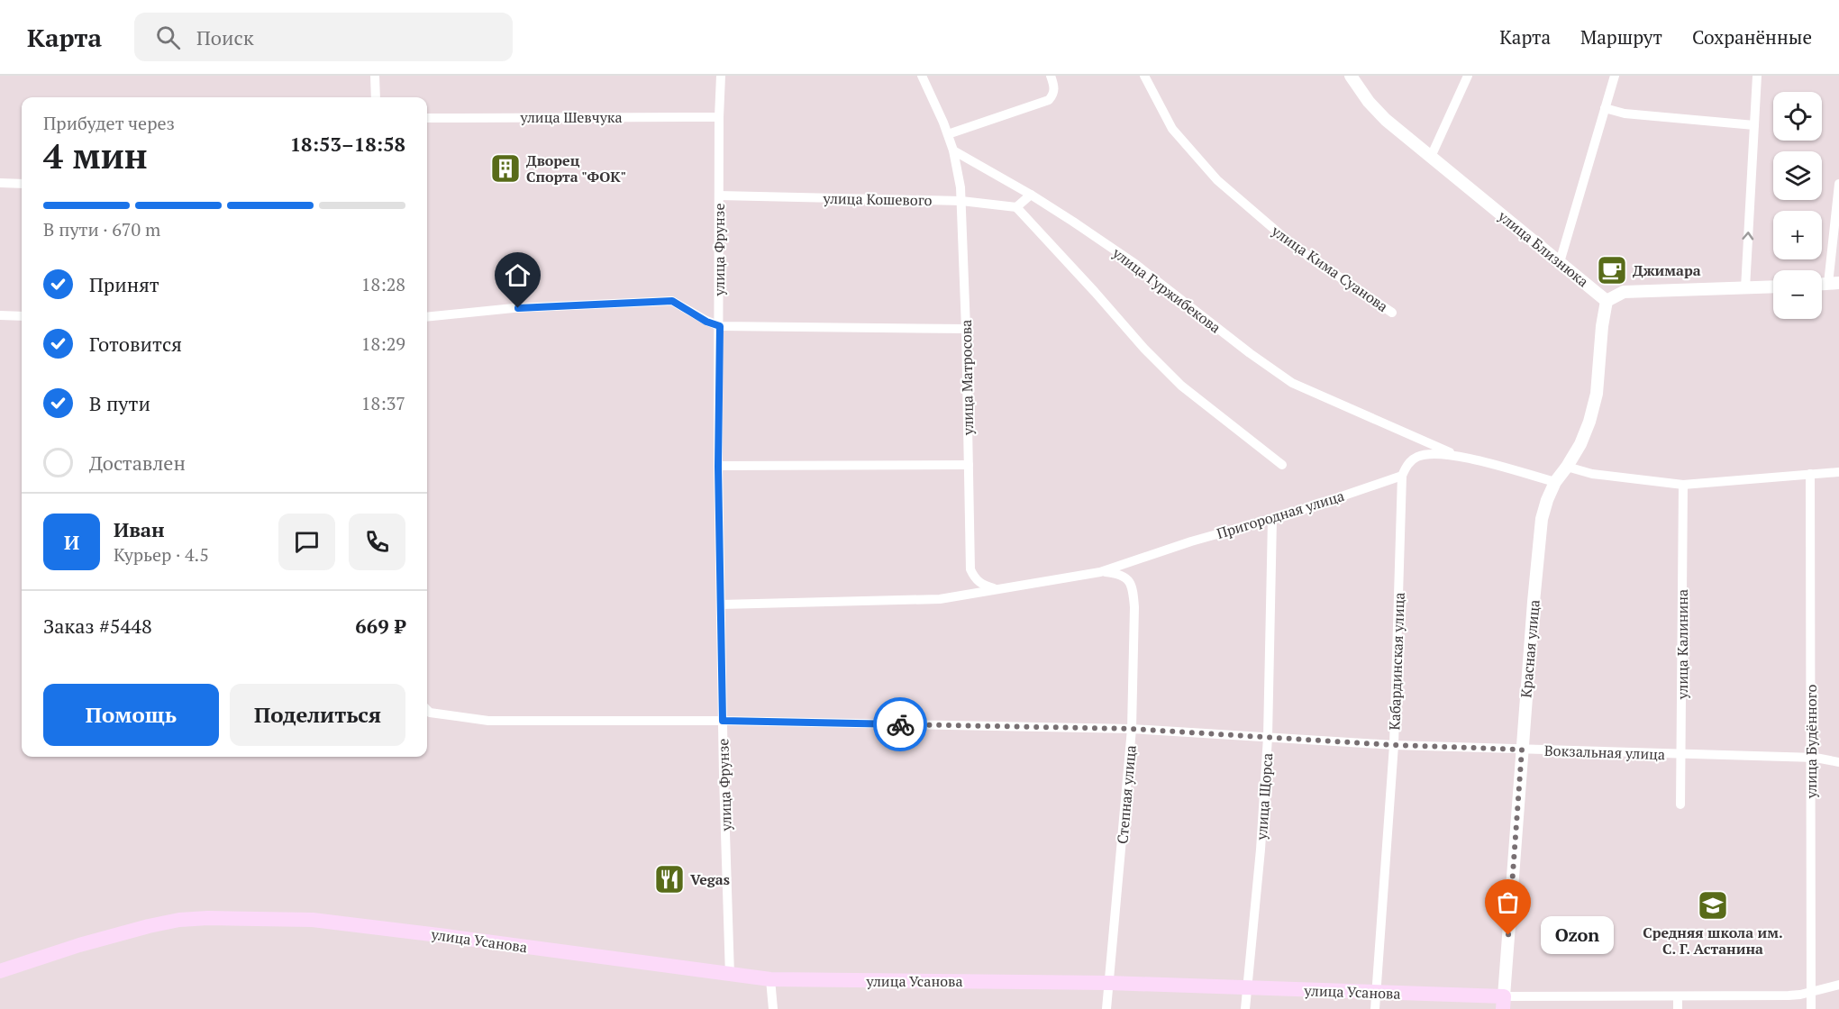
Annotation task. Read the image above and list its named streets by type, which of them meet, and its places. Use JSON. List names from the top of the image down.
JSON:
{
  "streets": {
    "main road": ["улица Усанова"],
    "street": [
      "улица Шевчука",
      "улица Кошевого",
      "улица Близнюка",
      "улица Фрунзе",
      "улица Кима Суанова",
      "улица Гуржибекова",
      "улица Матросова",
      "Пригородная улица",
      "улица Калинина",
      "Красная улица",
      "Кабардинская улица",
      "улица Будённого",
      "Вокзальная улица",
      "Степная улица",
      "улица Щорса"
    ]
  },
  "crossings": [
    ["улица Шевчука", "улица Фрунзе"],
    ["улица Кошевого", "улица Фрунзе"],
    ["улица Кошевого", "улица Матросова"],
    ["улица Близнюка", "Красная улица"],
    ["улица Фрунзе", "Пригородная улица"],
    ["улица Фрунзе", "Вокзальная улица"],
    ["улица Фрунзе", "улица Усанова"],
    ["улица Гуржибекова", "улица Матросова"],
    ["улица Матросова", "Пригородная улица"],
    ["Пригородная улица", "Кабардинская улица"],
    ["Пригородная улица", "Степная улица"],
    ["Пригородная улица", "улица Щорса"],
    ["улица Калинина", "Вокзальная улица"],
    ["Красная улица", "Вокзальная улица"],
    ["Красная улица", "улица Усанова"],
    ["Кабардинская улица", "Вокзальная улица"],
    ["Кабардинская улица", "улица Усанова"],
    ["улица Будённого", "Вокзальная улица"],
    ["улица Будённого", "улица Усанова"],
    ["Вокзальная улица", "Степная улица"],
    ["Вокзальная улица", "улица Щорса"],
    ["Степная улица", "улица Усанова"],
    ["улица Щорса", "улица Усанова"]
  ],
  "places": {
    "building": ["Дворец Спорта \"ФОК\""],
    "cafe": ["Джимара"],
    "restaurant": ["Vegas"],
    "school or university": ["Средняя школа им. C. Г. Астанина"],
    "other": ["Ozon"]
  },
  "page": {
    "header": "Карта",
    "search": "Поиск",
    "nav": ["Карта", "Маршрут", "Сохранённые"],
    "map_buttons": ["+", "−"],
    "heading": ["4 мин", "Прибудет через", "18:53–18:58"],
    "panel": [
      "Иван",
      "Курьер · 4.5",
      "Заказ #5448",
      "669 ₽"
    ],
    "bar": "В пути · 670 m",
    "list": [
      ["Принят", "18:28"],
      ["Готовится", "18:29"],
      ["В пути", "18:37"],
      "Доставлен"
    ],
    "round": "И",
    "buttons": ["Помощь", "Поделиться"],
    "bubble": "Ozon"
  }
}
